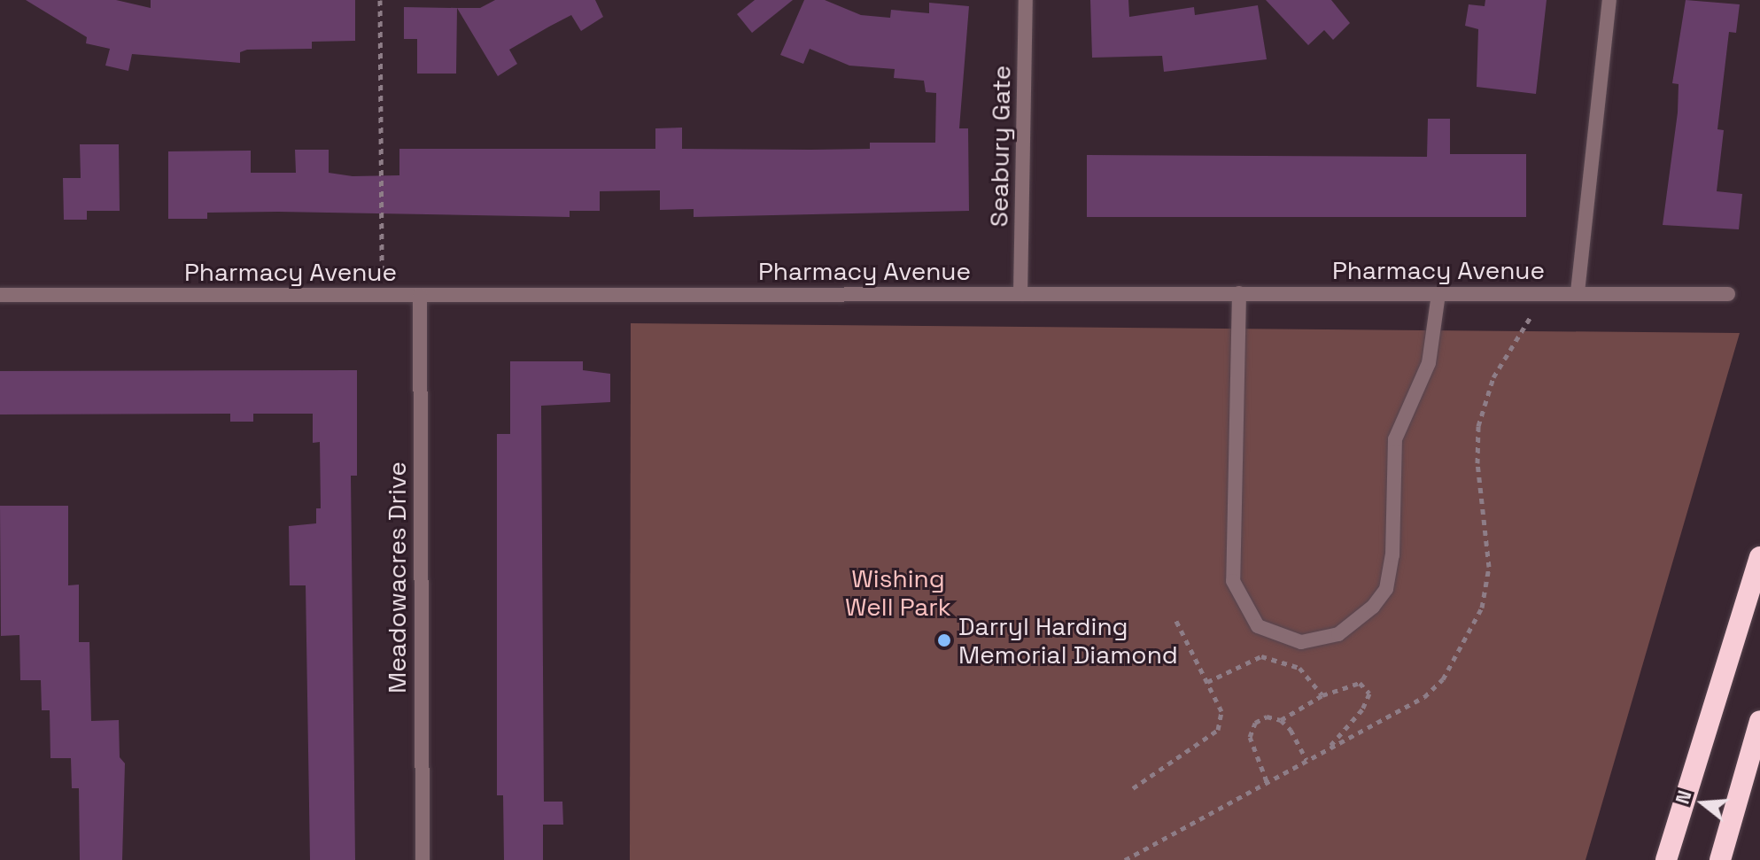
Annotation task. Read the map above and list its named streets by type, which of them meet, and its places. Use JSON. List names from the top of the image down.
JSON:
{
  "streets": {
    "street": ["Seabury Gate", "Pharmacy Avenue", "Meadowacres Drive"]
  },
  "crossings": [
    ["Seabury Gate", "Pharmacy Avenue"],
    ["Pharmacy Avenue", "Meadowacres Drive"]
  ],
  "parks": ["Wishing Well Park"],
  "places": ["Darryl Harding Memorial Diamond"],
  "north": "left"
}
